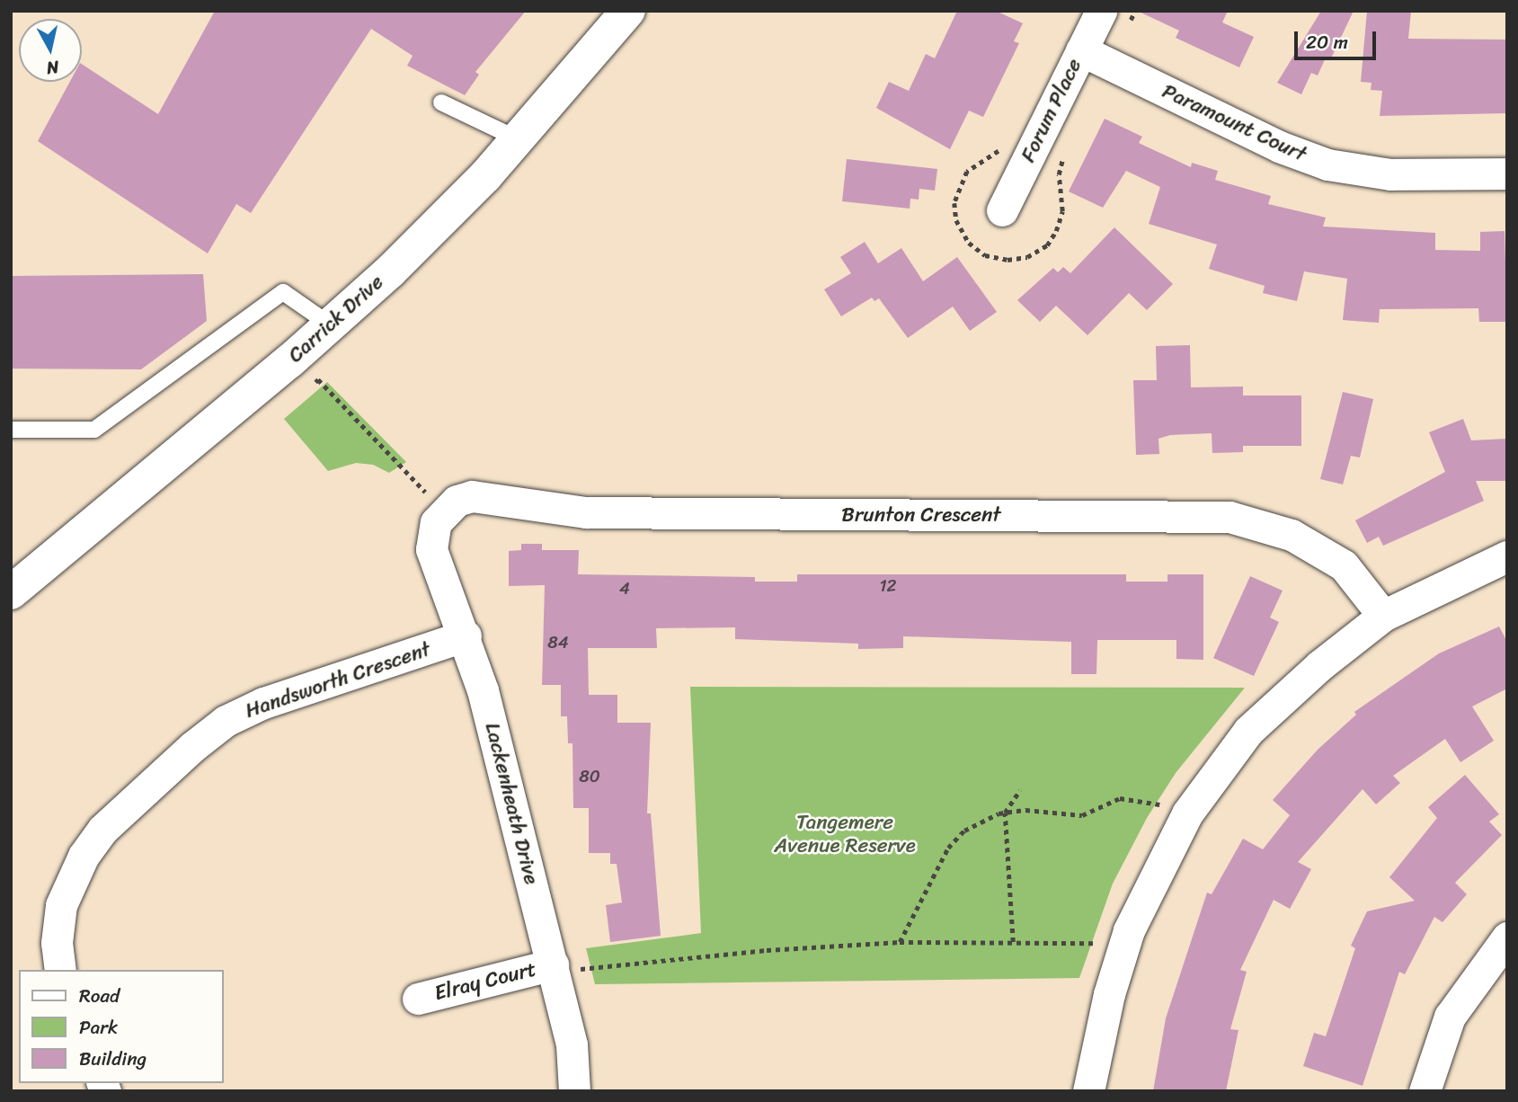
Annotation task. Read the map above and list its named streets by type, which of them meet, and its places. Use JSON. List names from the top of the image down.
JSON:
{
  "streets": {
    "street": [
      "Forum Place",
      "Paramount Court",
      "Carrick Drive",
      "Brunton Crescent",
      "Handsworth Crescent",
      "Lackenheath Drive",
      "Elray Court"
    ]
  },
  "crossings": [
    ["Forum Place", "Paramount Court"],
    ["Brunton Crescent", "Lackenheath Drive"],
    ["Handsworth Crescent", "Lackenheath Drive"],
    ["Lackenheath Drive", "Elray Court"]
  ],
  "parks": ["Tangemere Avenue Reserve"],
  "house_numbers": [
    "12",
    "4",
    "84",
    "80"
  ],
  "legend": ["Road", "Park", "Building"],
  "scale_bar": "20 m",
  "north": "bottom"
}
